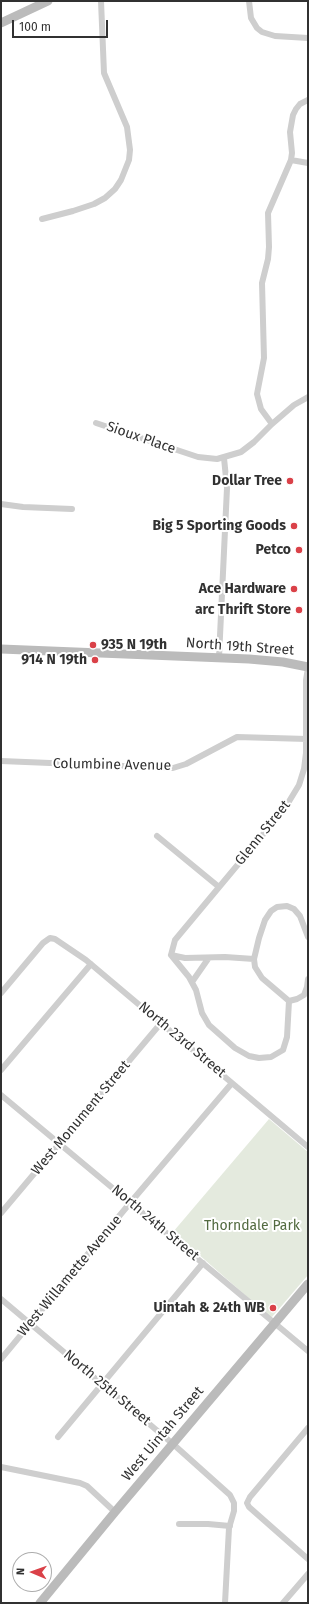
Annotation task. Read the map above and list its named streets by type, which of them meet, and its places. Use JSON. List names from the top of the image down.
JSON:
{
  "streets": {
    "main road": ["North 19th Street", "West Uintah Street"],
    "street": [
      "Sioux Place",
      "Columbine Avenue",
      "Glenn Street",
      "North 23rd Street",
      "West Monument Street",
      "North 24th Street",
      "West Willamette Avenue",
      "North 25th Street"
    ]
  },
  "crossings": [
    ["North 19th Street", "Glenn Street"],
    ["Columbine Avenue", "Glenn Street"],
    ["North 23rd Street", "West Monument Street"],
    ["North 23rd Street", "West Willamette Avenue"],
    ["West Monument Street", "North 24th Street"],
    ["North 24th Street", "West Willamette Avenue"],
    ["North 24th Street", "West Uintah Street"],
    ["West Willamette Avenue", "North 25th Street"],
    ["North 25th Street", "West Uintah Street"]
  ],
  "parks": ["Thorndale Park"],
  "places": [
    "Dollar Tree",
    "Big 5 Sporting Goods",
    "Petco",
    "Ace Hardware",
    "arc Thrift Store",
    "935 N 19th",
    "914 N 19th",
    "Uintah & 24th WB"
  ],
  "scale_bar": "100 m",
  "north": "left"
}
